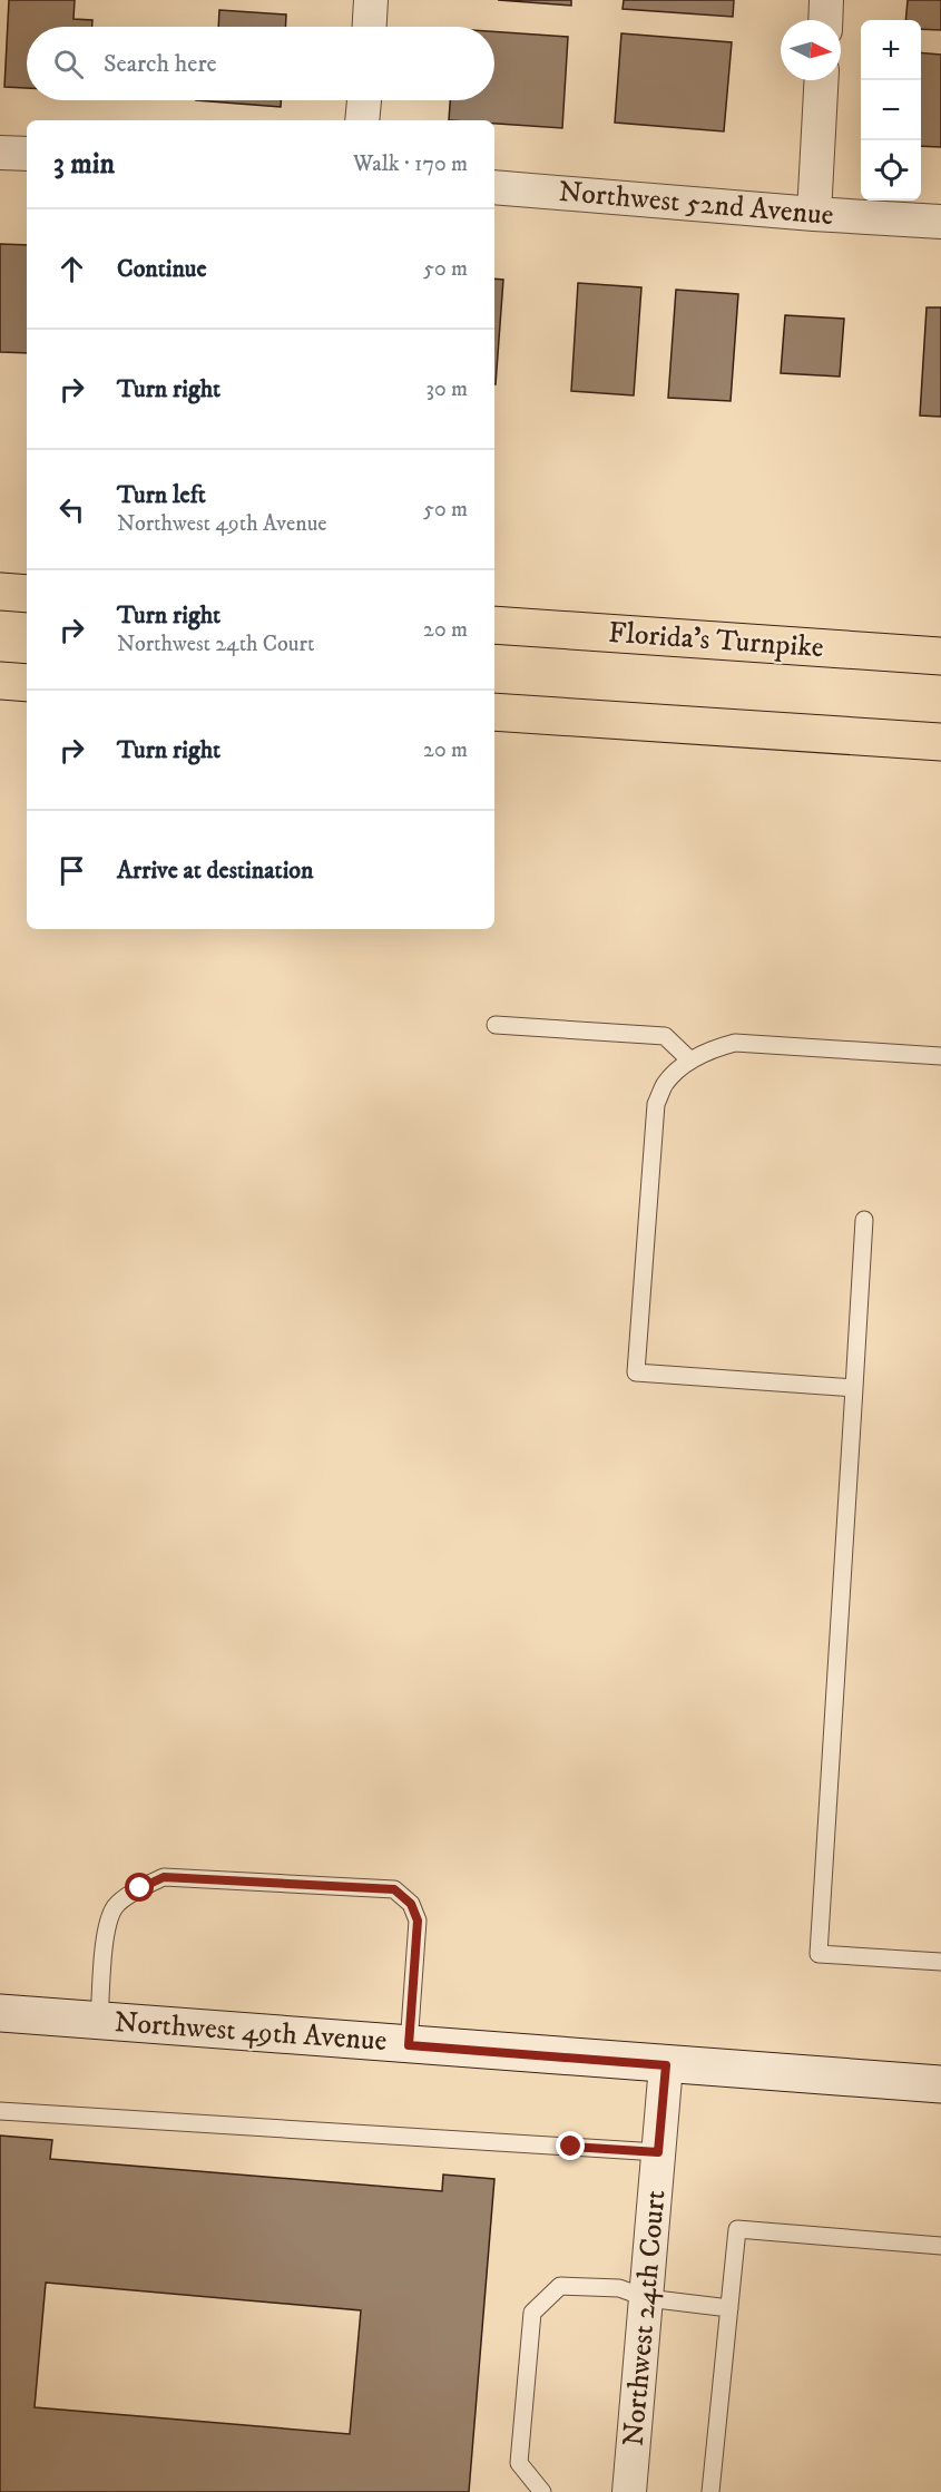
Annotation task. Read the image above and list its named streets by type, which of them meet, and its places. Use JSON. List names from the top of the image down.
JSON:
{
  "streets": {
    "highway": ["Florida's Turnpike"],
    "street": ["Northwest 52nd Avenue", "Northwest 49th Avenue", "Northwest 24th Court"]
  },
  "crossings": [
    ["Northwest 49th Avenue", "Northwest 24th Court"]
  ],
  "north": "right",
  "page": {
    "map_buttons": ["+", "−"],
    "search": "Search here",
    "heading": ["3 min", "Walk · 170 m"],
    "list": [
      ["Continue", "50 m"],
      ["Turn right", "30 m"],
      ["Turn left", "Northwest 49th Avenue", "50 m"],
      ["Turn right", "Northwest 24th Court", "20 m"],
      ["Turn right", "20 m"],
      "Arrive at destination"
    ]
  }
}
